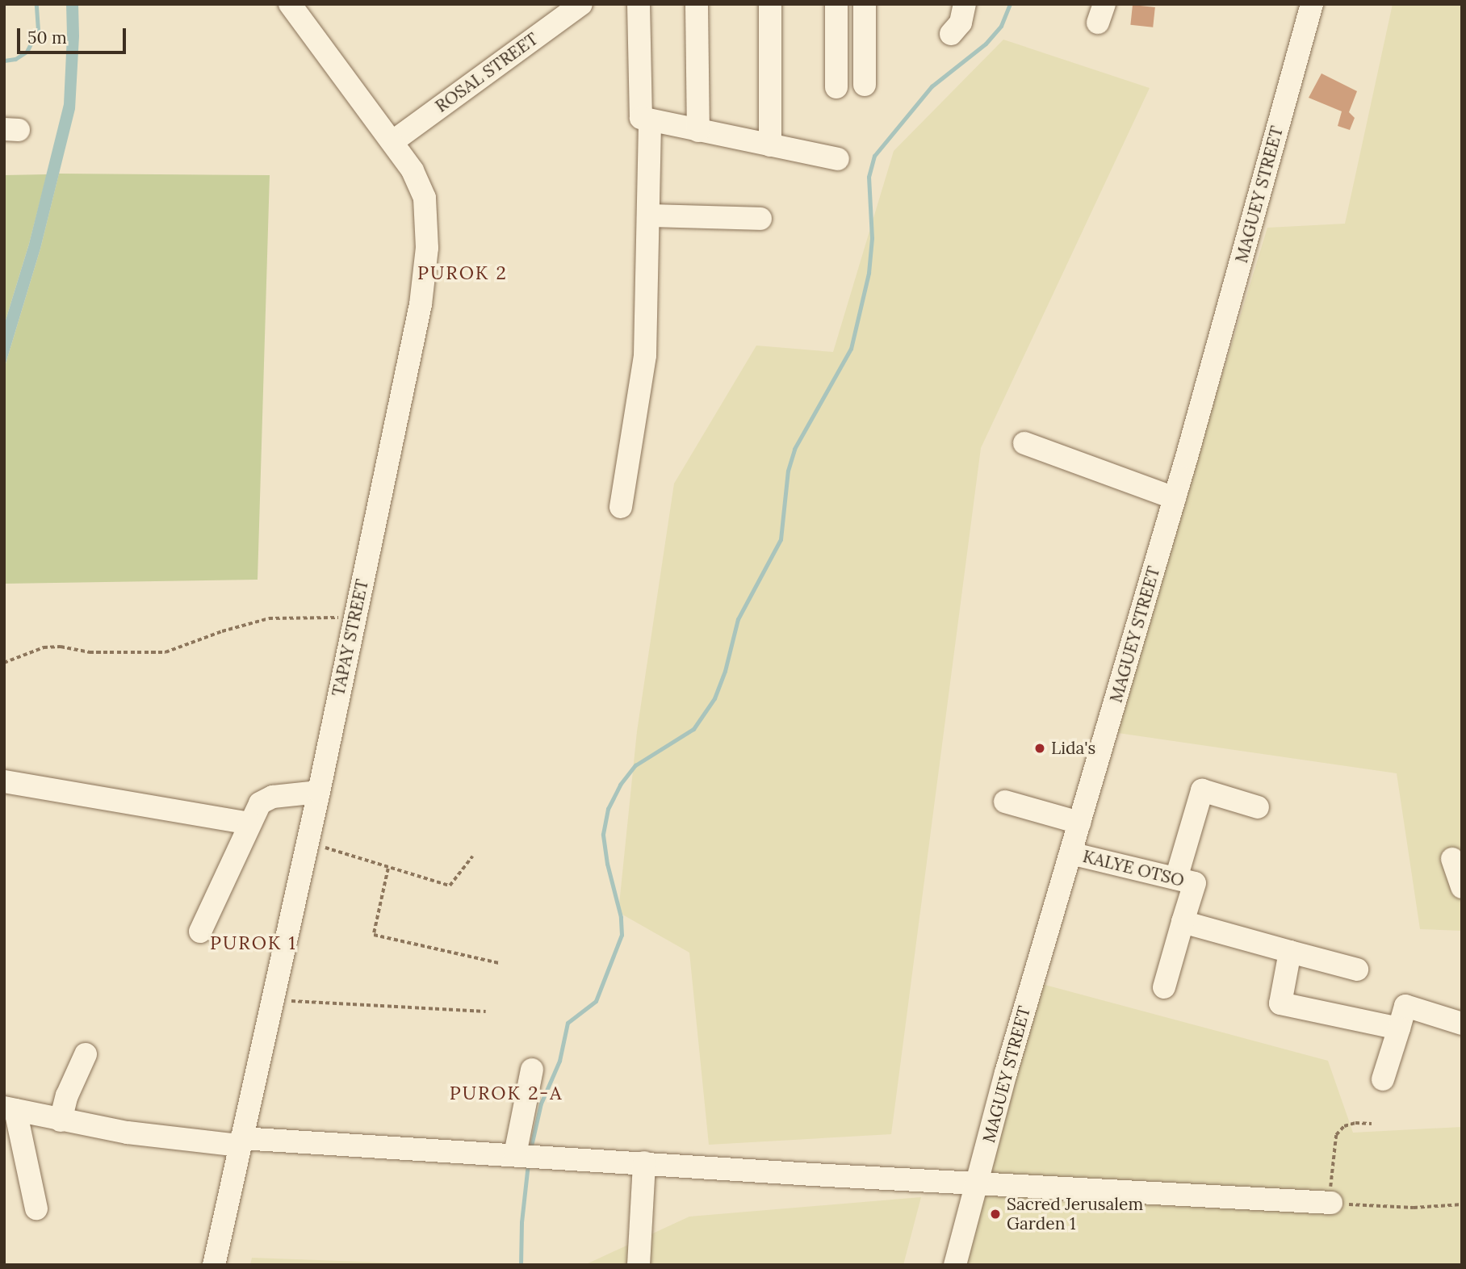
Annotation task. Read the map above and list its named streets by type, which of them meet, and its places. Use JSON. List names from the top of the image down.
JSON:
{
  "streets": {
    "street": [
      "ROSAL STREET",
      "MAGUEY STREET",
      "TAPAY STREET",
      "KALYE OTSO"
    ]
  },
  "crossings": [
    ["ROSAL STREET", "TAPAY STREET"],
    ["MAGUEY STREET", "KALYE OTSO"]
  ],
  "districts": ["PUROK 2", "PUROK 1", "PUROK 2-A"],
  "places": ["Lida's", "Sacred Jerusalem Garden 1"],
  "scale_bar": "50 m"
}
